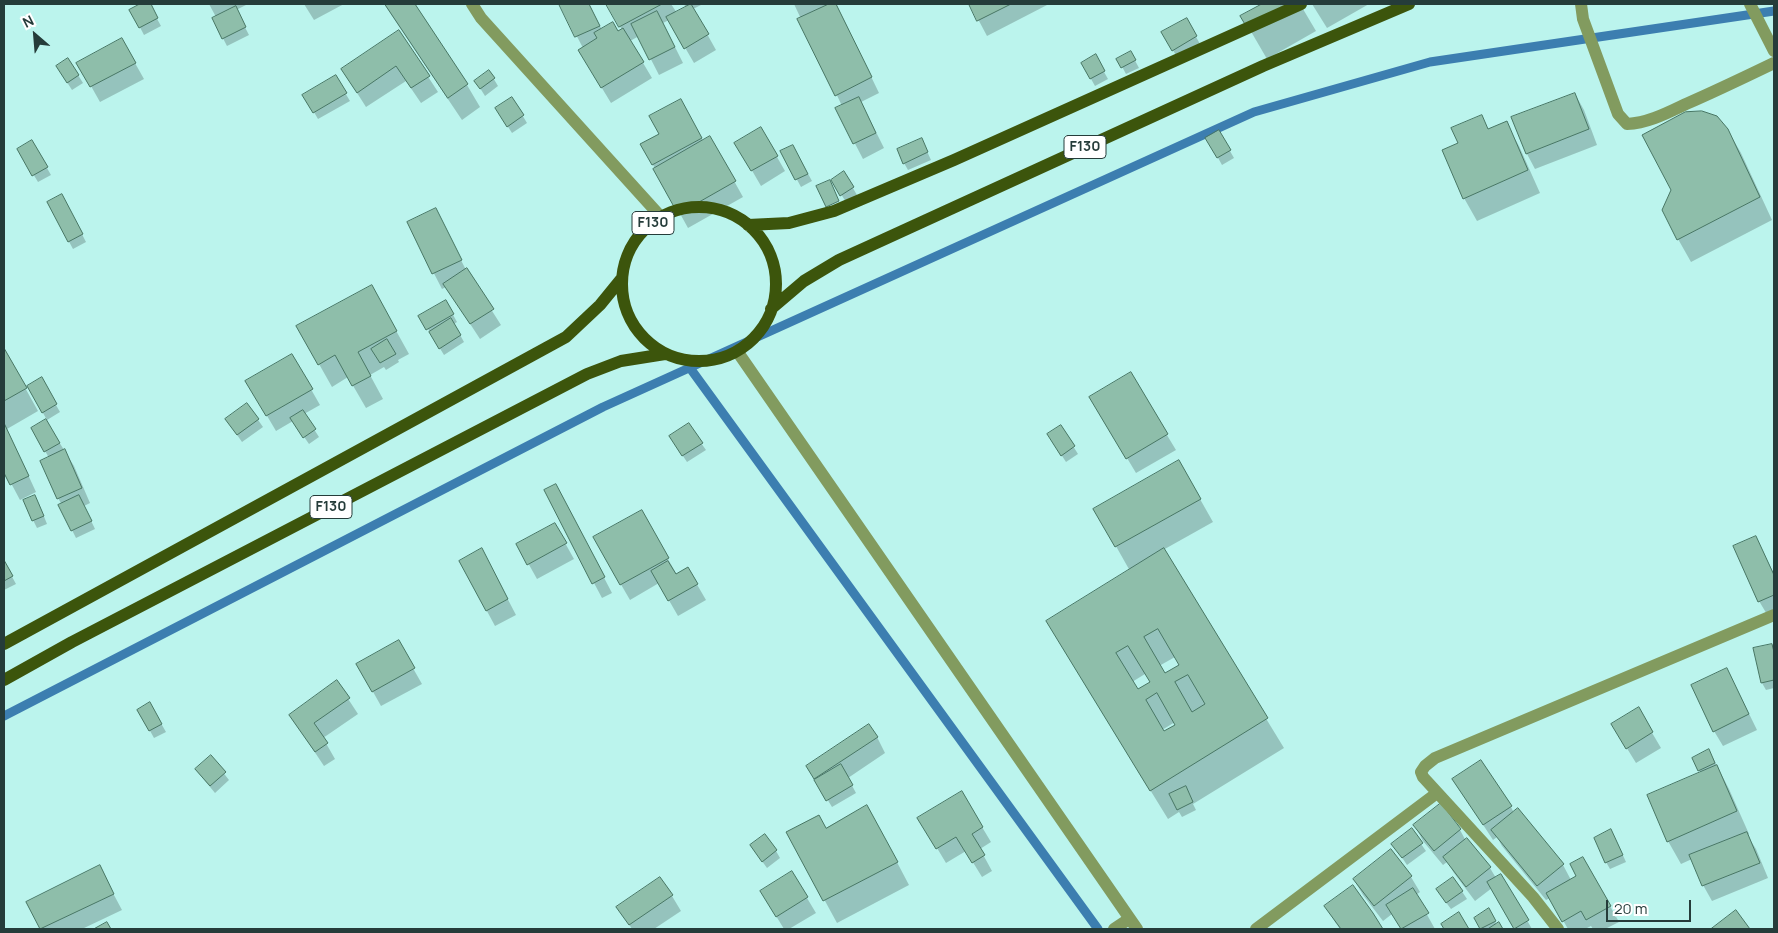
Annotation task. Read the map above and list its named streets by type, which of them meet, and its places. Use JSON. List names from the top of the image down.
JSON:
{
  "streets": {
    "main road": ["F130"]
  },
  "scale_bar": "20 m",
  "north": "top left"
}
